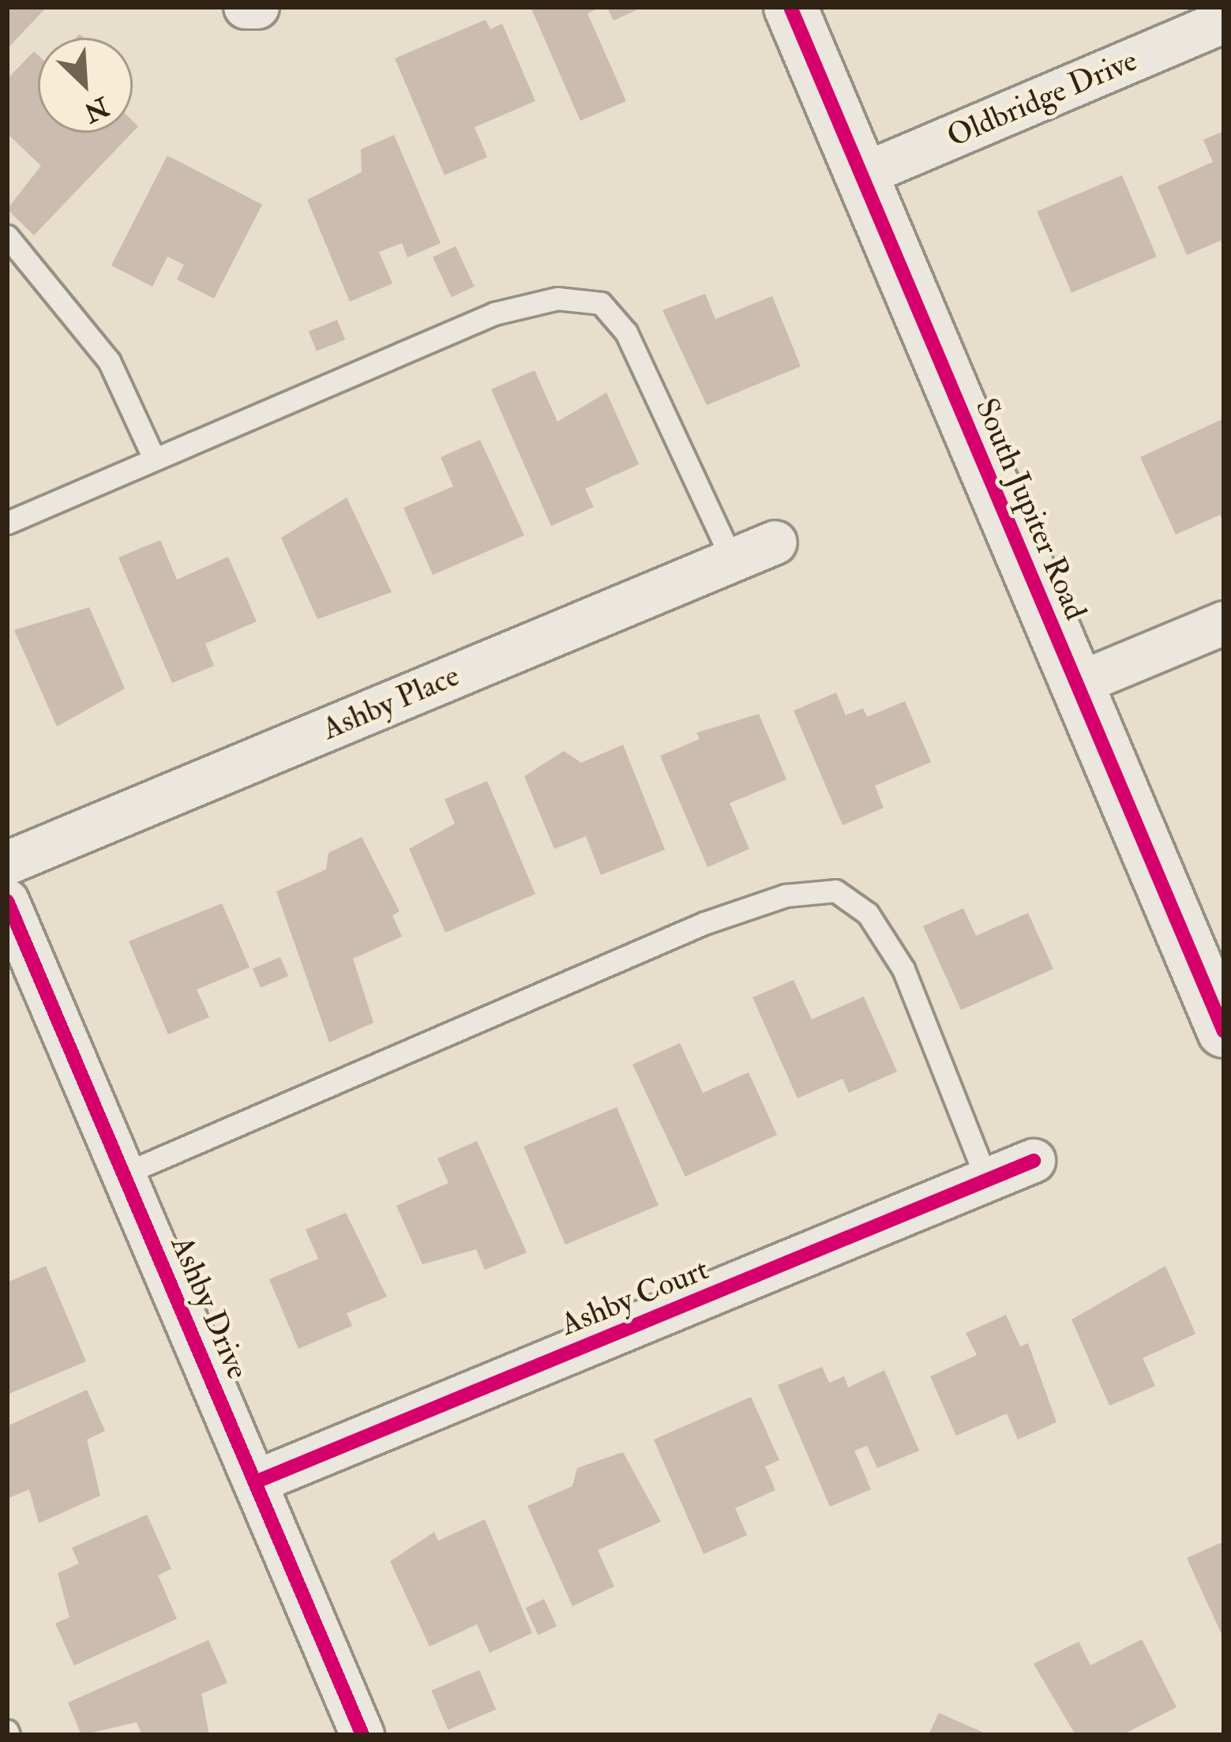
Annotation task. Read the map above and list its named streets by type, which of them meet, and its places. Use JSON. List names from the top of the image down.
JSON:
{
  "streets": {
    "street": [
      "Oldbridge Drive",
      "South Jupiter Road",
      "Ashby Place",
      "Ashby Court",
      "Ashby Drive"
    ]
  },
  "crossings": [
    ["Oldbridge Drive", "South Jupiter Road"],
    ["Ashby Court", "Ashby Drive"]
  ],
  "north": "bottom right"
}
